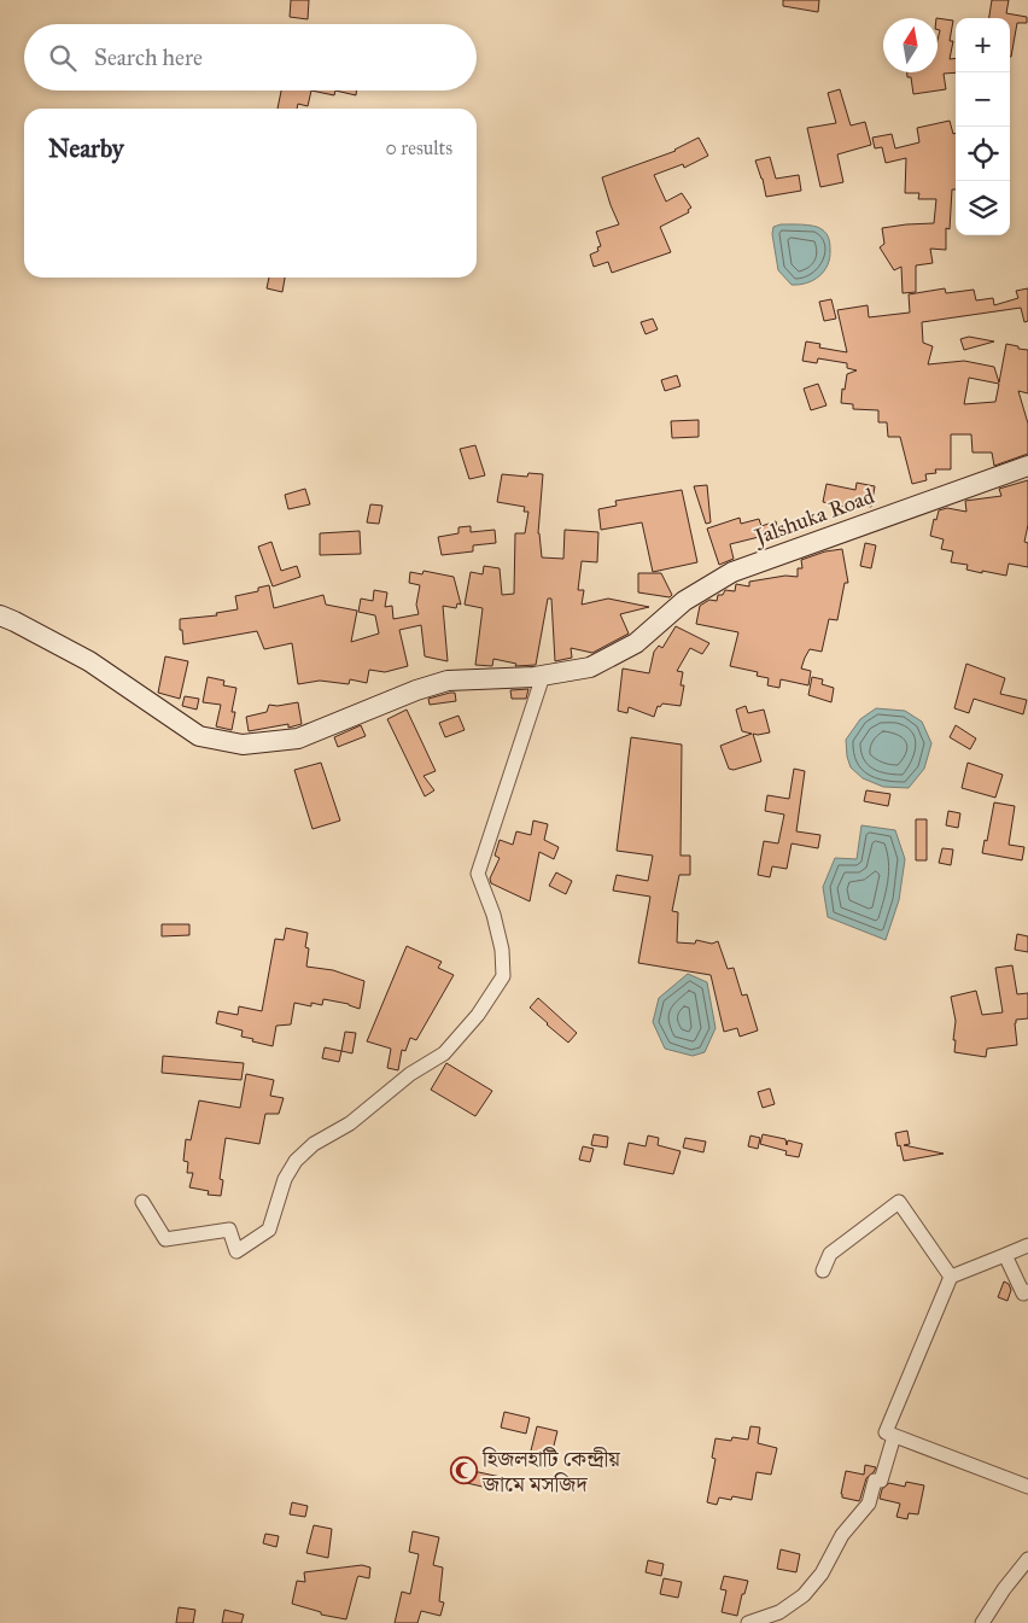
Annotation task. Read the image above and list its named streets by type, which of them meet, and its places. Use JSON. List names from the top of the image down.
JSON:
{
  "streets": {
    "street": ["Jalshuka Road"]
  },
  "places": {
    "mosque": ["হিজলহাটি কেন্দ্রীয় জামে মসজিদ"]
  },
  "north": "top",
  "page": {
    "map_buttons": ["+", "−"],
    "search": "Search here",
    "heading": ["Nearby", "0 results"]
  }
}
